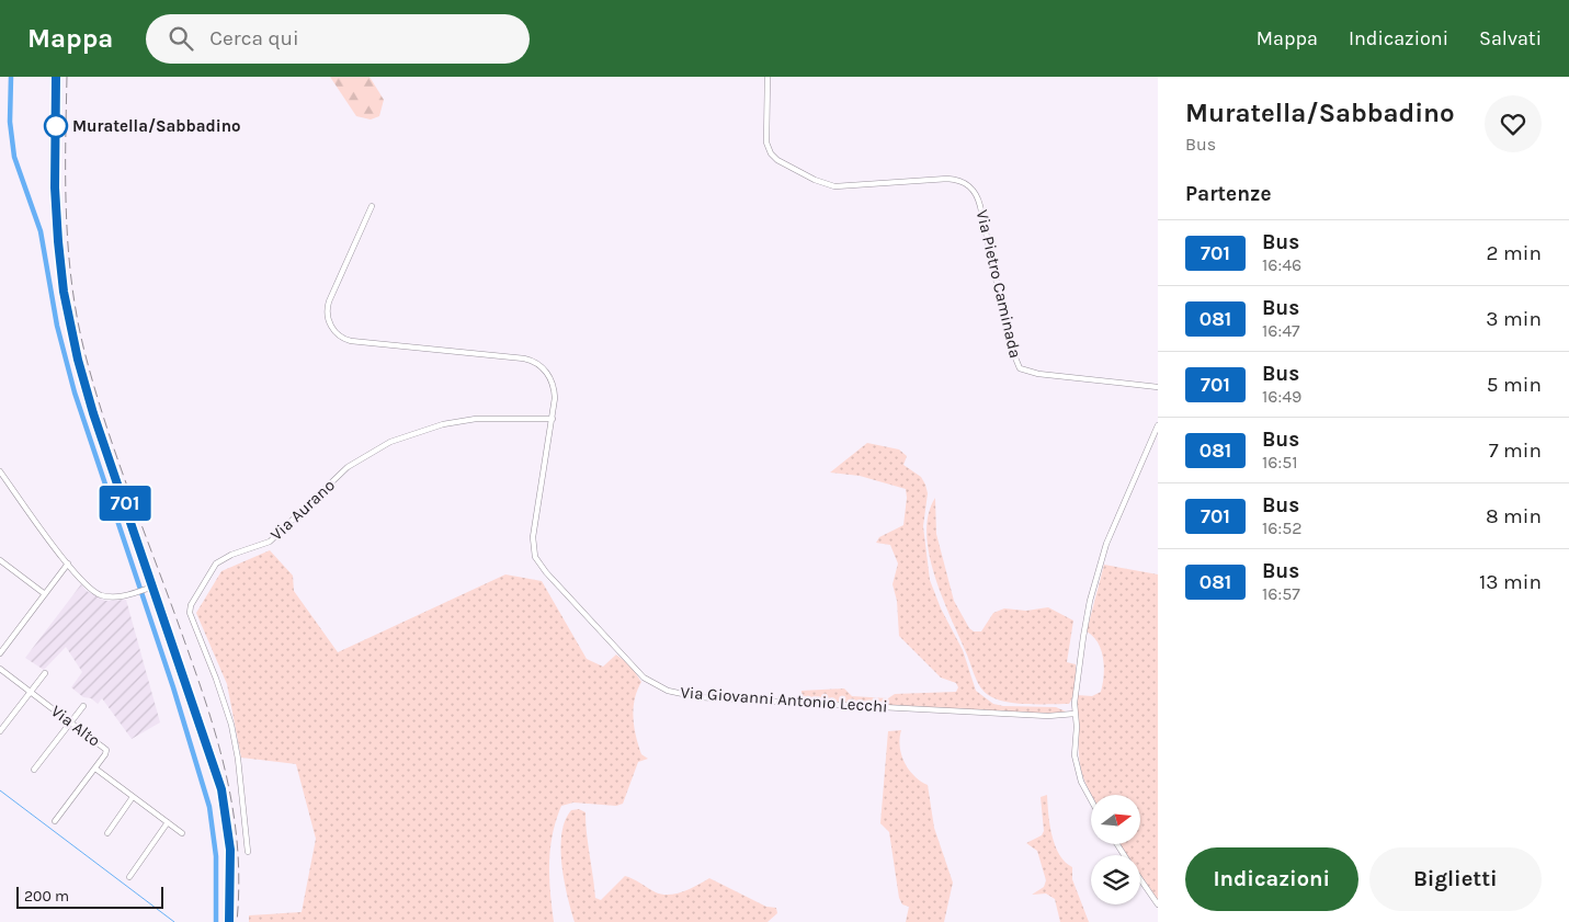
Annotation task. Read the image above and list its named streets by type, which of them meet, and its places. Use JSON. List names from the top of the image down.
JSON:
{
  "streets": {
    "street": [
      "Via Pietro Caminada",
      "Via Aurano",
      "Via Giovanni Antonio Lecchi",
      "Via Alto"
    ]
  },
  "crossings": [
    ["Via Aurano", "Via Giovanni Antonio Lecchi"]
  ],
  "places": ["Muratella/Sabbadino"],
  "lines": ["bus line 701"],
  "scale_bar": "200 m",
  "north": "right",
  "page": {
    "header": "Mappa",
    "search": "Cerca qui",
    "nav": ["Mappa", "Indicazioni", "Salvati"],
    "on_map": "701",
    "heading": [
      ["Muratella/Sabbadino", "Bus"],
      "Partenze"
    ],
    "list": [
      {
        "mark": "701",
        "name": "Bus",
        "note": "16:46",
        "value": "2 min"
      },
      {
        "mark": "081",
        "name": "Bus",
        "note": "16:47",
        "value": "3 min"
      },
      {
        "mark": "701",
        "name": "Bus",
        "note": "16:49",
        "value": "5 min"
      },
      {
        "mark": "081",
        "name": "Bus",
        "note": "16:51",
        "value": "7 min"
      },
      {
        "mark": "701",
        "name": "Bus",
        "note": "16:52",
        "value": "8 min"
      },
      {
        "mark": "081",
        "name": "Bus",
        "note": "16:57",
        "value": "13 min"
      }
    ],
    "buttons": ["Indicazioni", "Biglietti"],
    "scale": "200 m"
  }
}
